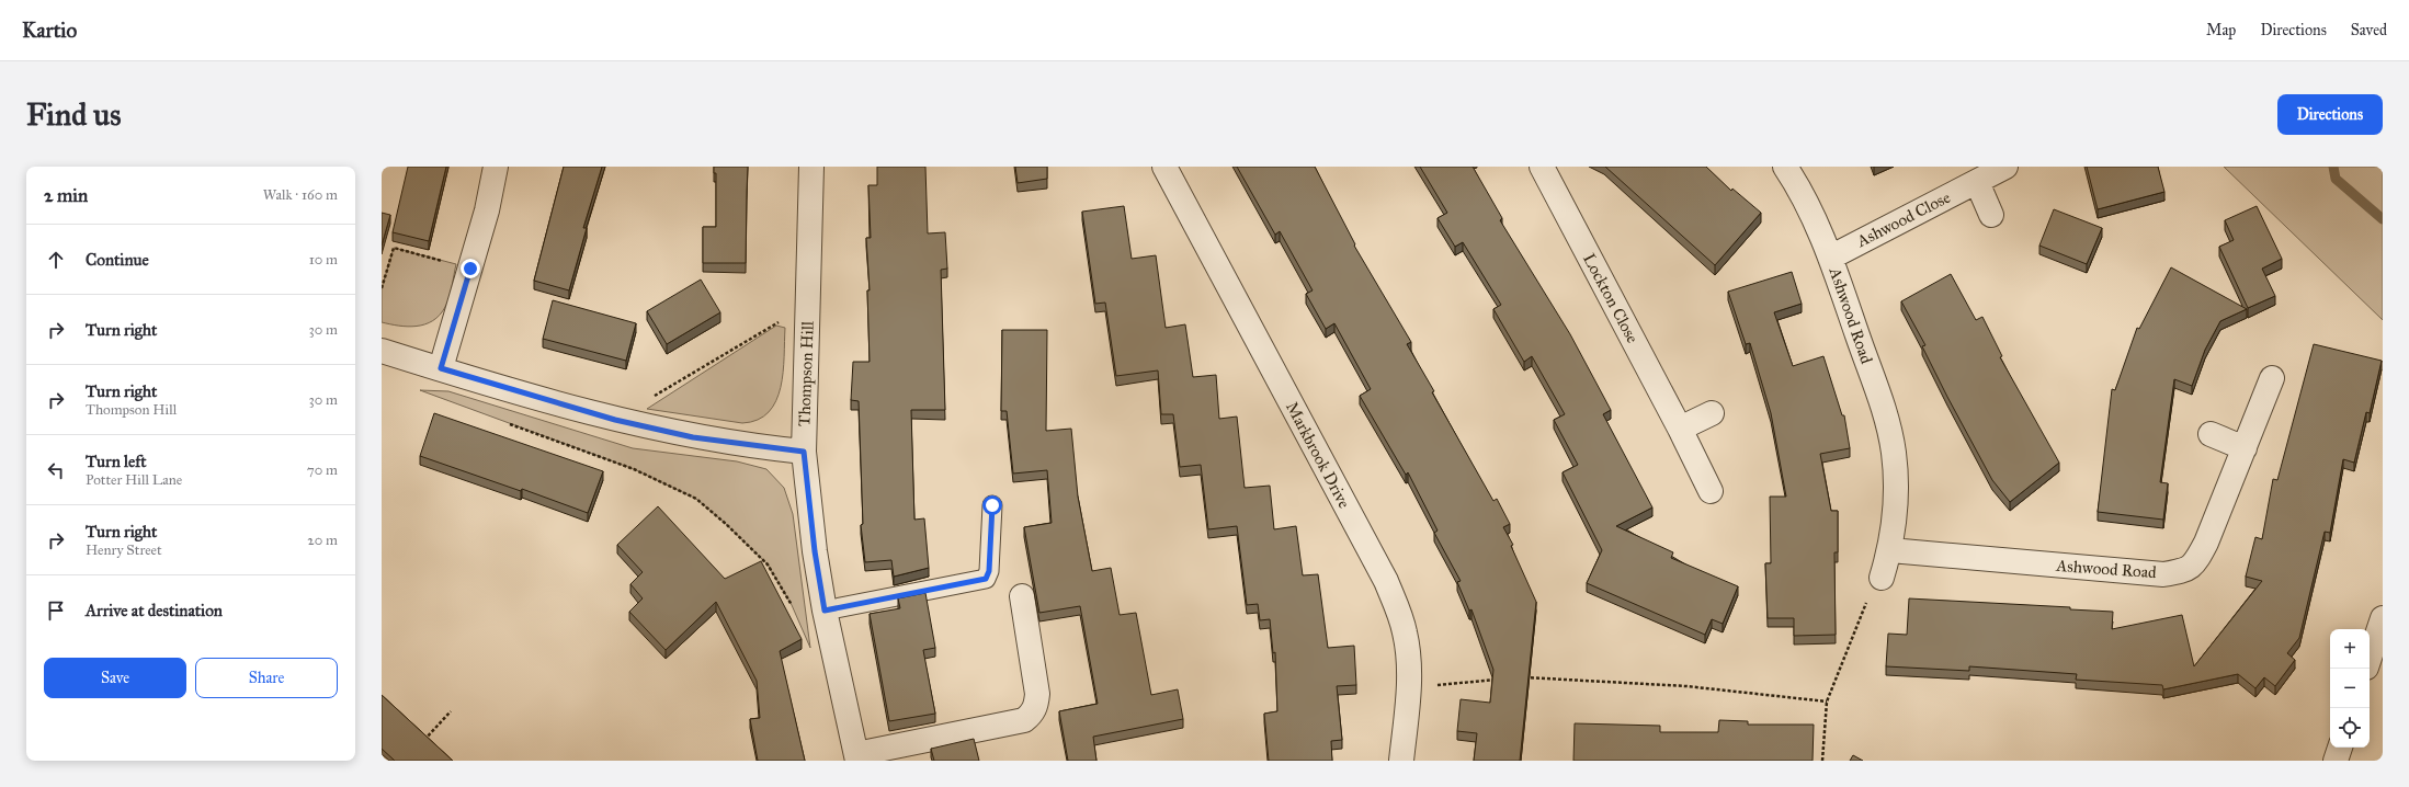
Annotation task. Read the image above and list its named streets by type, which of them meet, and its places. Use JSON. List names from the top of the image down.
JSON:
{
  "streets": {
    "street": [
      "Ashwood Close",
      "Lockton Close",
      "Ashwood Road",
      "Thompson Hill",
      "Markbrook Drive"
    ]
  },
  "crossings": [
    ["Ashwood Close", "Ashwood Road"]
  ],
  "page": {
    "header": "Kartio",
    "nav": ["Map", "Directions", "Saved"],
    "buttons": [
      "Directions",
      ["Save", "Share"]
    ],
    "title": "Find us",
    "heading": ["2 min", "Walk · 160 m"],
    "list": [
      ["Continue", "10 m"],
      ["Turn right", "30 m"],
      ["Turn right", "Thompson Hill", "30 m"],
      ["Turn left", "Potter Hill Lane", "70 m"],
      ["Turn right", "Henry Street", "20 m"],
      "Arrive at destination"
    ],
    "map_buttons": ["+", "−"]
  }
}
